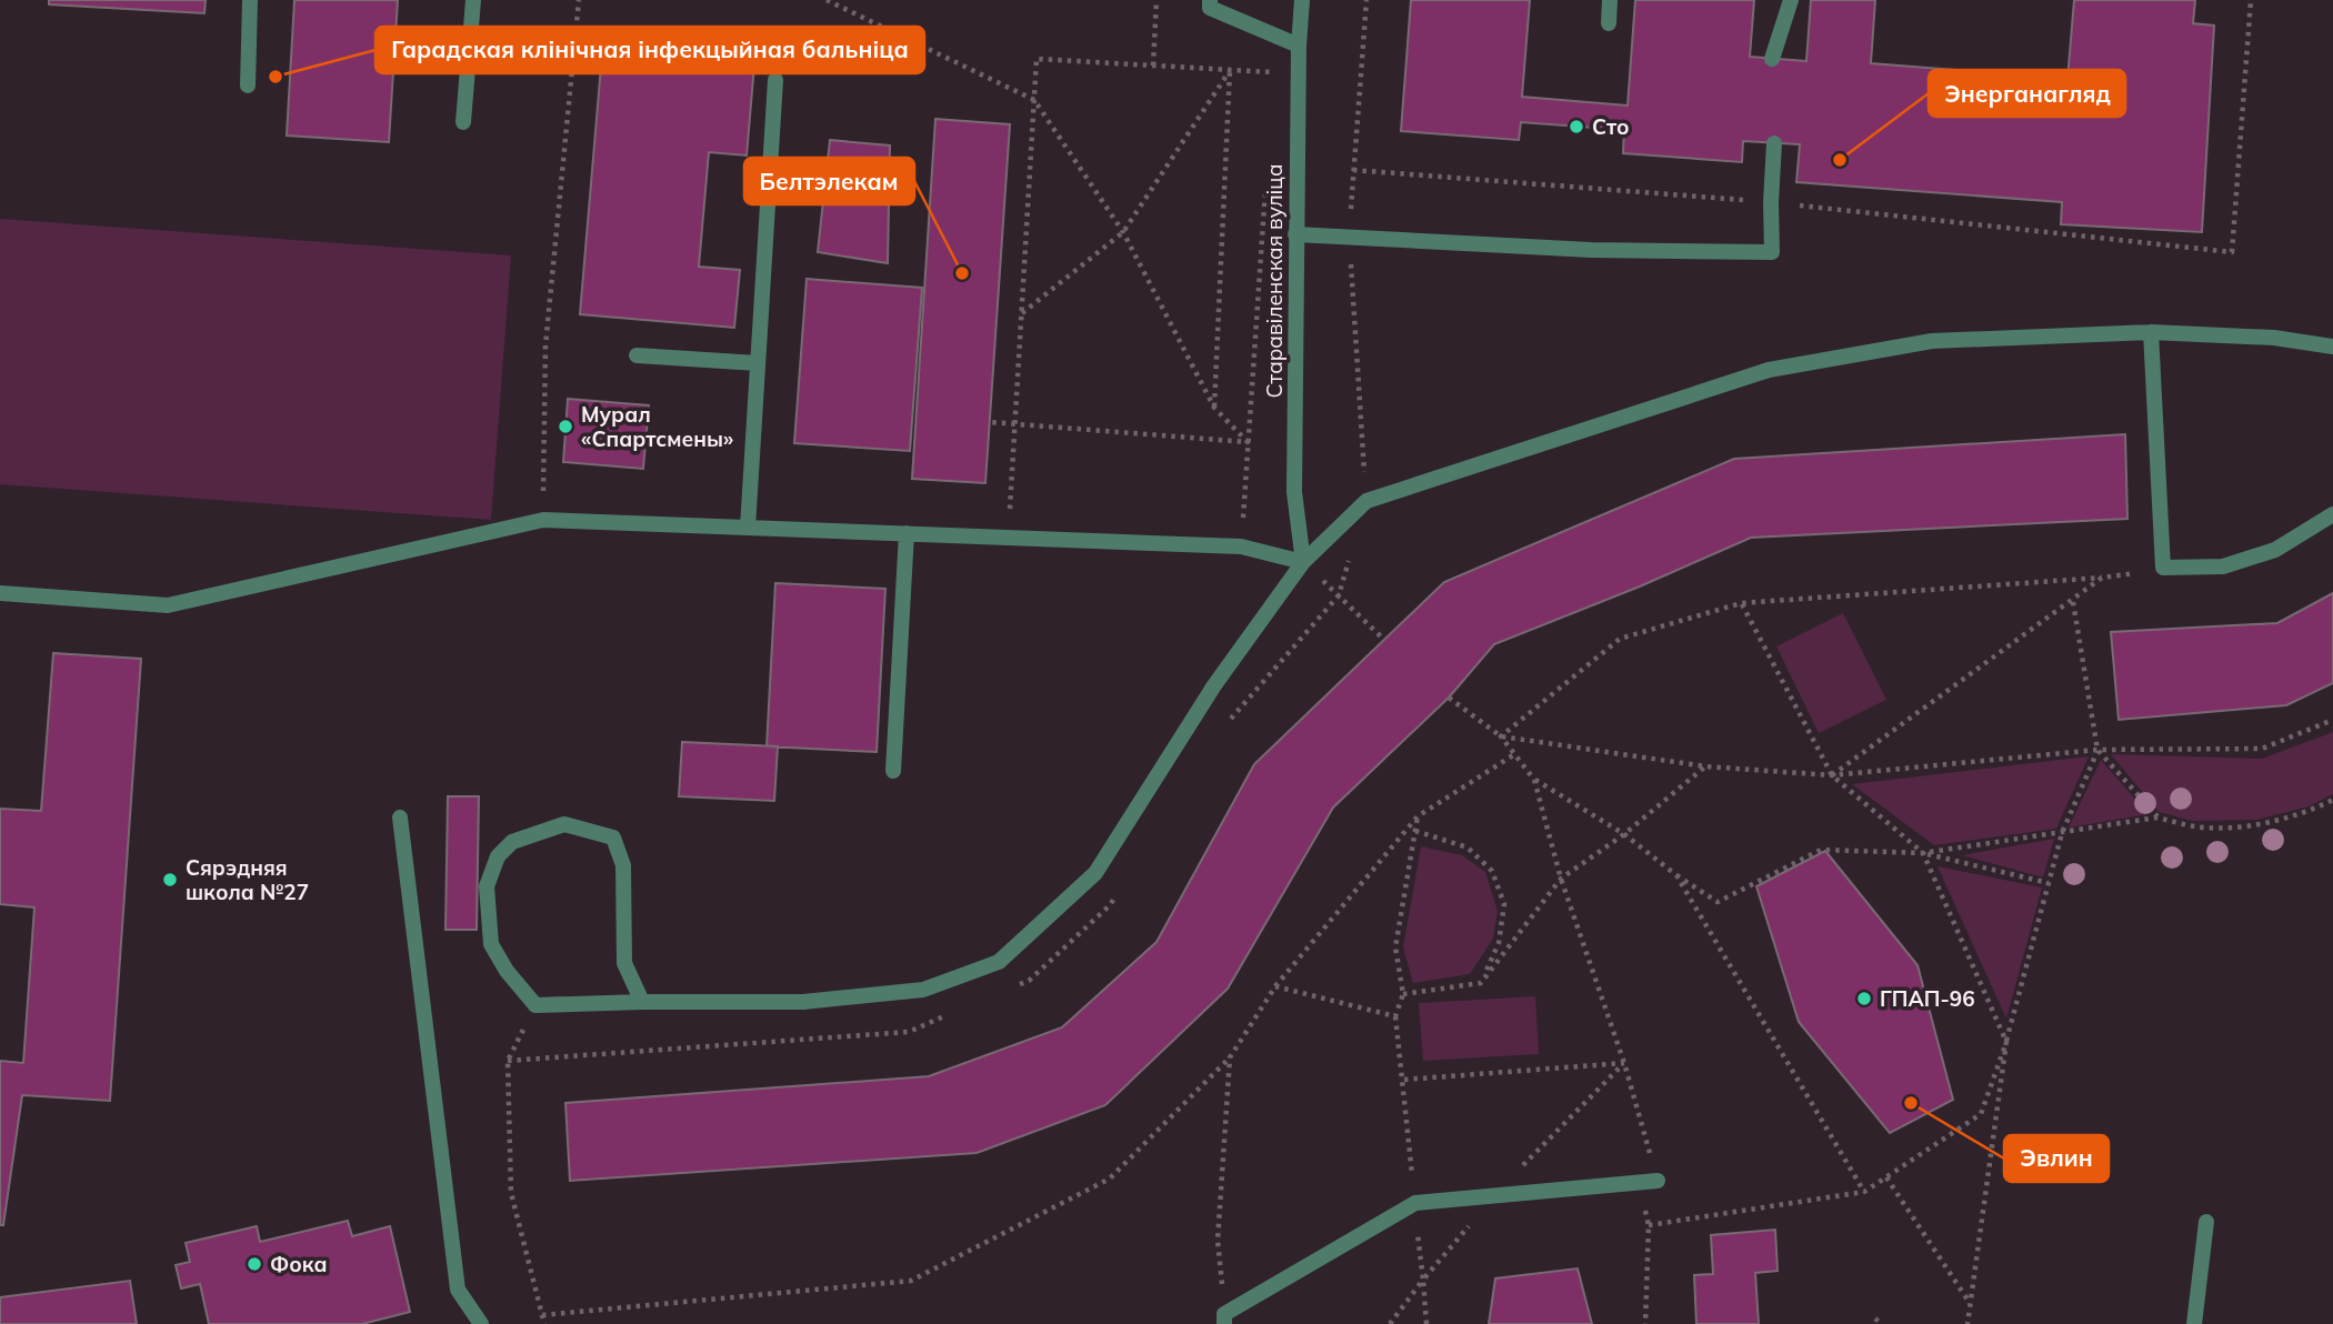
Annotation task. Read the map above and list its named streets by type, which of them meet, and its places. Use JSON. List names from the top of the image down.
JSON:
{
  "streets": {
    "street": ["Старавіленская вуліца"]
  },
  "places": [
    "Гарадская клінічная інфекцыйная бальніца",
    "Сто",
    "Энерганагляд",
    "Белтэлекам",
    "Мурал «Спартсмены»",
    "Сярэдняя школа №27",
    "ГПАП-96",
    "Эвлин",
    "Фока"
  ]
}
